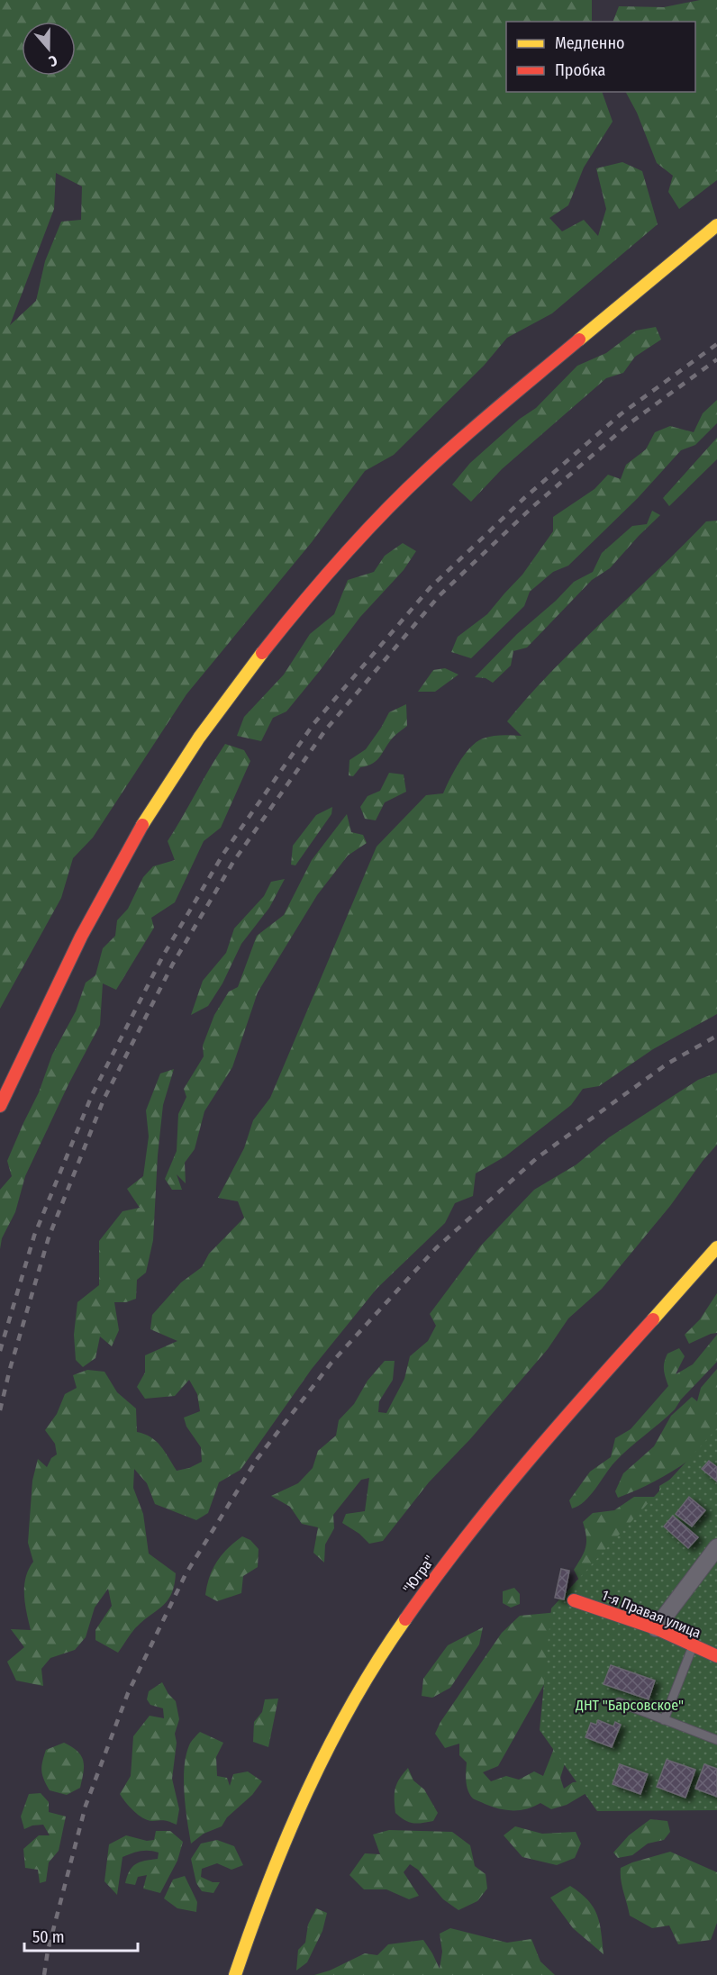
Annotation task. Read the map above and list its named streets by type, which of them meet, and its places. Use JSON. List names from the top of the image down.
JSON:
{
  "streets": {
    "main road": ["\"Югра\"", "1-я Правая улица"]
  },
  "parks": ["ДНТ \"Барсовское\""],
  "legend": ["Медленно", "Пробка"],
  "scale_bar": "50 m",
  "north": "bottom"
}
